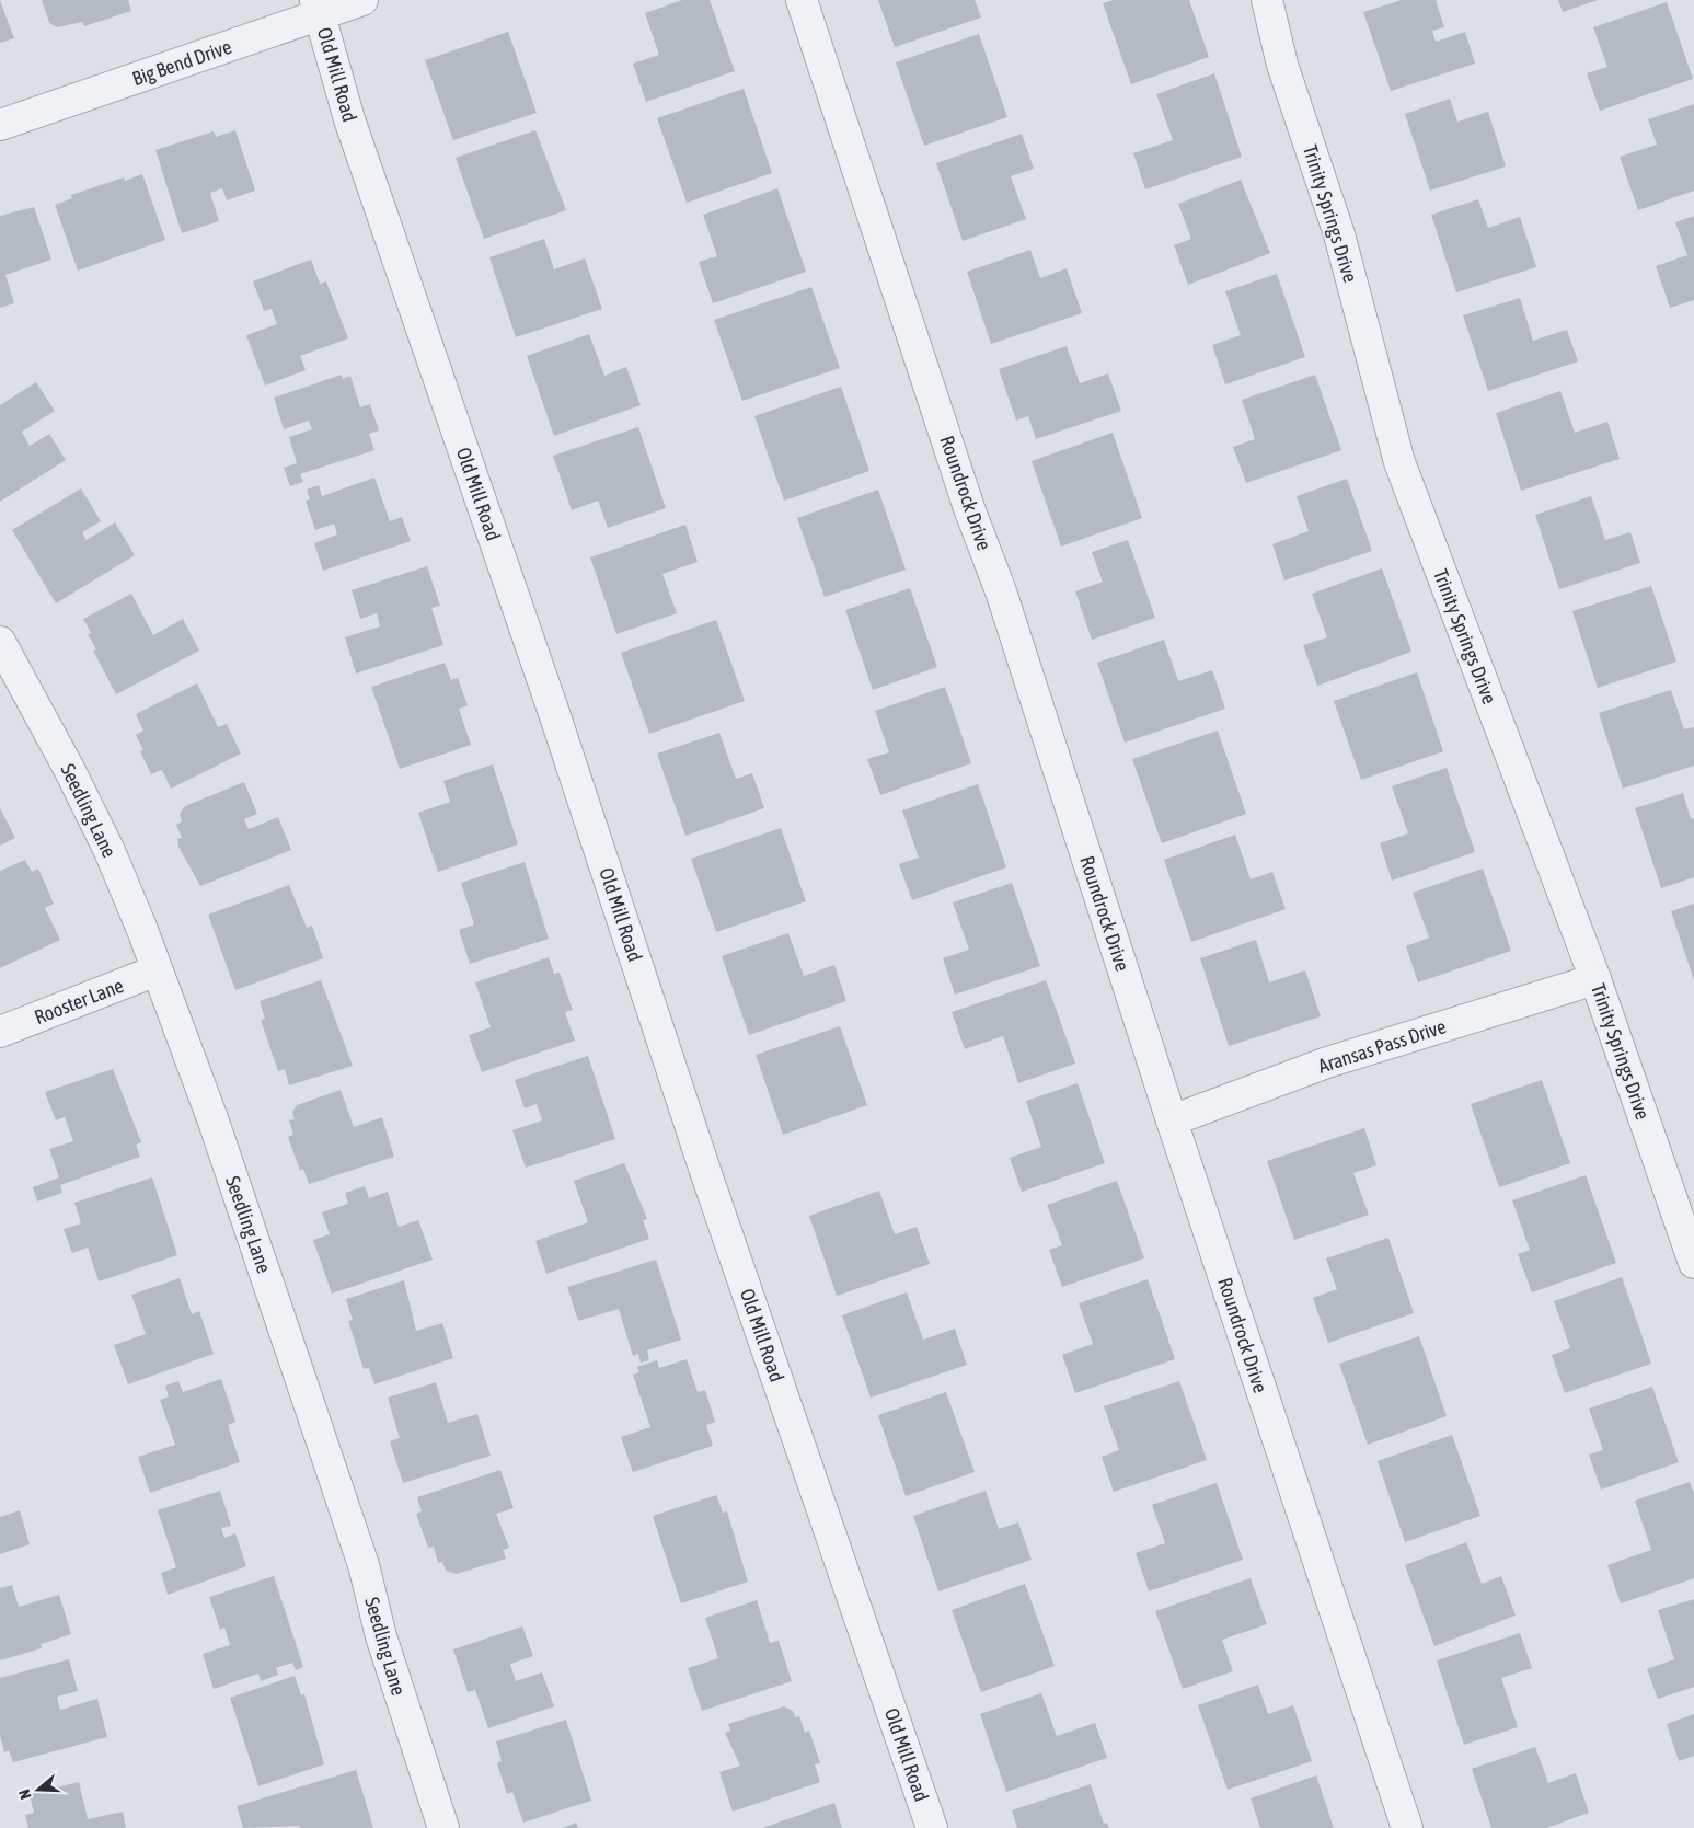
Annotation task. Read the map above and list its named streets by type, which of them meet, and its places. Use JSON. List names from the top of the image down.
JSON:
{
  "streets": {
    "street": [
      "Big Bend Drive",
      "Old Mill Road",
      "Trinity Springs Drive",
      "Roundrock Drive",
      "Seedling Lane",
      "Rooster Lane",
      "Aransas Pass Drive"
    ]
  },
  "crossings": [
    ["Big Bend Drive", "Old Mill Road"],
    ["Trinity Springs Drive", "Aransas Pass Drive"],
    ["Roundrock Drive", "Aransas Pass Drive"],
    ["Seedling Lane", "Rooster Lane"]
  ],
  "north": "left"
}
